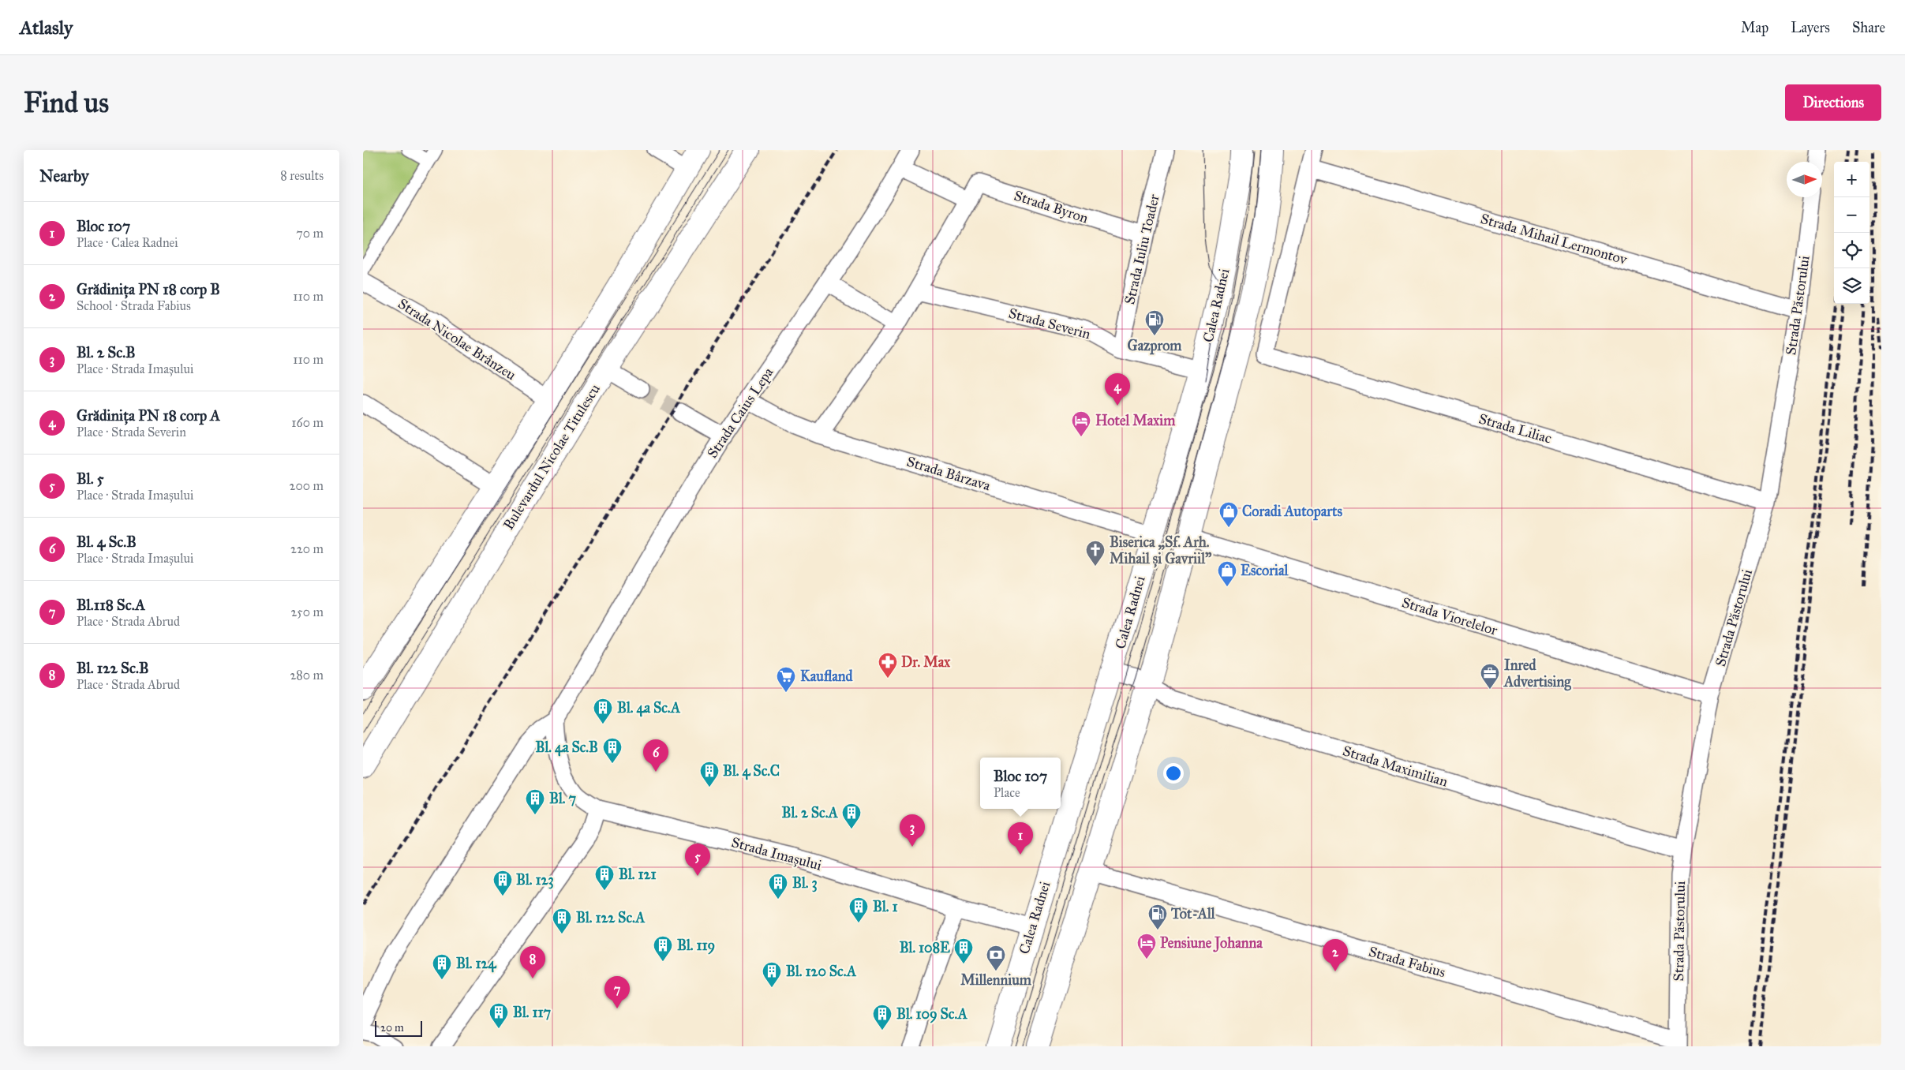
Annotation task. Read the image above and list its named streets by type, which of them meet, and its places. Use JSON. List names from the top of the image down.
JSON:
{
  "streets": {
    "main road": ["Calea Radnei", "Bulevardul Nicolae Titulescu"],
    "street": [
      "Strada Byron",
      "Strada Mihail Lermontov",
      "Strada Iuliu Toader",
      "Strada Păstorului",
      "Strada Severin",
      "Strada Nicolae Brânzeu",
      "Strada Caius Lepa",
      "Strada Liliac",
      "Strada Bârzava",
      "Strada Viorelelor",
      "Strada Maximilian",
      "Strada Imașului",
      "Strada Fabius"
    ]
  },
  "crossings": [
    ["Strada Byron", "Strada Iuliu Toader"],
    ["Strada Mihail Lermontov", "Strada Păstorului"],
    ["Strada Mihail Lermontov", "Strada Liliac"],
    ["Strada Iuliu Toader", "Strada Severin"],
    ["Calea Radnei", "Strada Severin"],
    ["Calea Radnei", "Strada Bârzava"],
    ["Calea Radnei", "Strada Maximilian"],
    ["Calea Radnei", "Strada Imașului"],
    ["Strada Păstorului", "Strada Liliac"],
    ["Strada Păstorului", "Strada Viorelelor"],
    ["Strada Păstorului", "Strada Maximilian"],
    ["Strada Păstorului", "Strada Fabius"],
    ["Strada Caius Lepa", "Strada Bârzava"],
    ["Strada Caius Lepa", "Strada Imașului"]
  ],
  "places": {
    "fuel station": ["Gazprom", "Tot-All"],
    "hotel": ["Hotel Maxim", "Pensiune Johanna"],
    "shop": ["Coradi Autoparts", "Escorial"],
    "church": ["Biserica „Sf. Arh. Mihail și Gavriil”"],
    "pharmacy": ["Dr. Max"],
    "office": ["Inred Advertising"],
    "supermarket": ["Kaufland"],
    "building": [
      "Bl. 4a Sc.A",
      "Bl. 4a Sc.B",
      "Bl. 4 Sc.C",
      "Bl. 7",
      "Bl. 2 Sc.A",
      "Bl. 121",
      "Bl. 123",
      "Bl. 3",
      "Bl. 1",
      "Bl. 122 Sc.A",
      "Bl. 119",
      "Bl. 108E",
      "Bl. 124",
      "Bl. 120 Sc.A",
      "Bl. 117",
      "Bl. 109 Sc.A"
    ],
    "bank": ["Millennium"]
  },
  "scale_bar": "20 m",
  "north": "right",
  "page": {
    "header": "Atlasly",
    "nav": ["Map", "Layers", "Share"],
    "buttons": "Directions",
    "title": "Find us",
    "heading": ["Nearby", "8 results"],
    "map_buttons": ["+", "−"],
    "list": [
      {
        "mark": "1",
        "name": "Bloc 107",
        "note": "Place · Calea Radnei",
        "value": "70 m"
      },
      {
        "mark": "2",
        "name": "Grădinița PN 18 corp B",
        "note": "School · Strada Fabius",
        "value": "110 m"
      },
      {
        "mark": "3",
        "name": "Bl. 2 Sc.B",
        "note": "Place · Strada Imașului",
        "value": "110 m"
      },
      {
        "mark": "4",
        "name": "Grădinița PN 18 corp A",
        "note": "Place · Strada Severin",
        "value": "160 m"
      },
      {
        "mark": "5",
        "name": "Bl. 5",
        "note": "Place · Strada Imașului",
        "value": "200 m"
      },
      {
        "mark": "6",
        "name": "Bl. 4 Sc.B",
        "note": "Place · Strada Imașului",
        "value": "220 m"
      },
      {
        "mark": "7",
        "name": "Bl.118 Sc.A",
        "note": "Place · Strada Abrud",
        "value": "250 m"
      },
      {
        "mark": "8",
        "name": "Bl. 122 Sc.B",
        "note": "Place · Strada Abrud",
        "value": "280 m"
      }
    ],
    "pins": [
      "4",
      "6",
      "3",
      "1",
      "5",
      "2",
      "8",
      "7"
    ],
    "popup": ["Bloc 107", "Place"],
    "scale": "20 m"
  }
}
